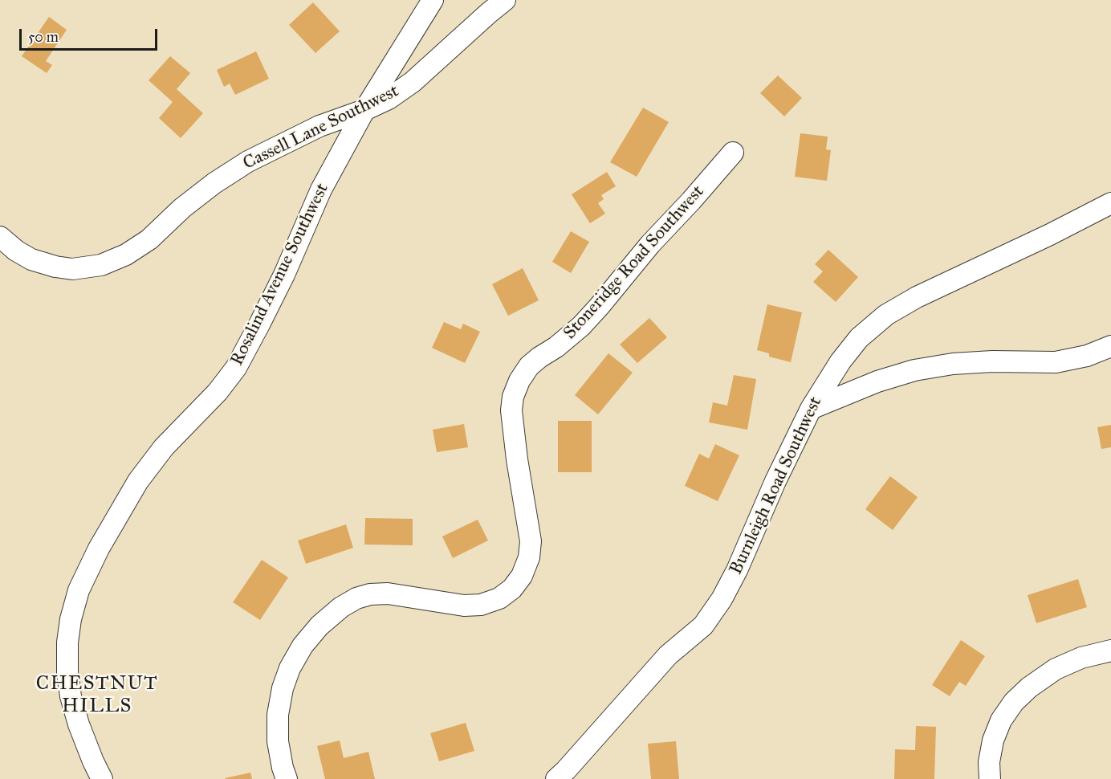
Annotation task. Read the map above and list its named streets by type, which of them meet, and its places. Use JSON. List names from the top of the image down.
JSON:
{
  "streets": {
    "street": [
      "Cassell Lane Southwest",
      "Stoneridge Road Southwest",
      "Rosalind Avenue Southwest",
      "Burnleigh Road Southwest"
    ]
  },
  "crossings": [
    ["Cassell Lane Southwest", "Rosalind Avenue Southwest"]
  ],
  "districts": ["CHESTNUT HILLS"],
  "scale_bar": "50 m"
}
